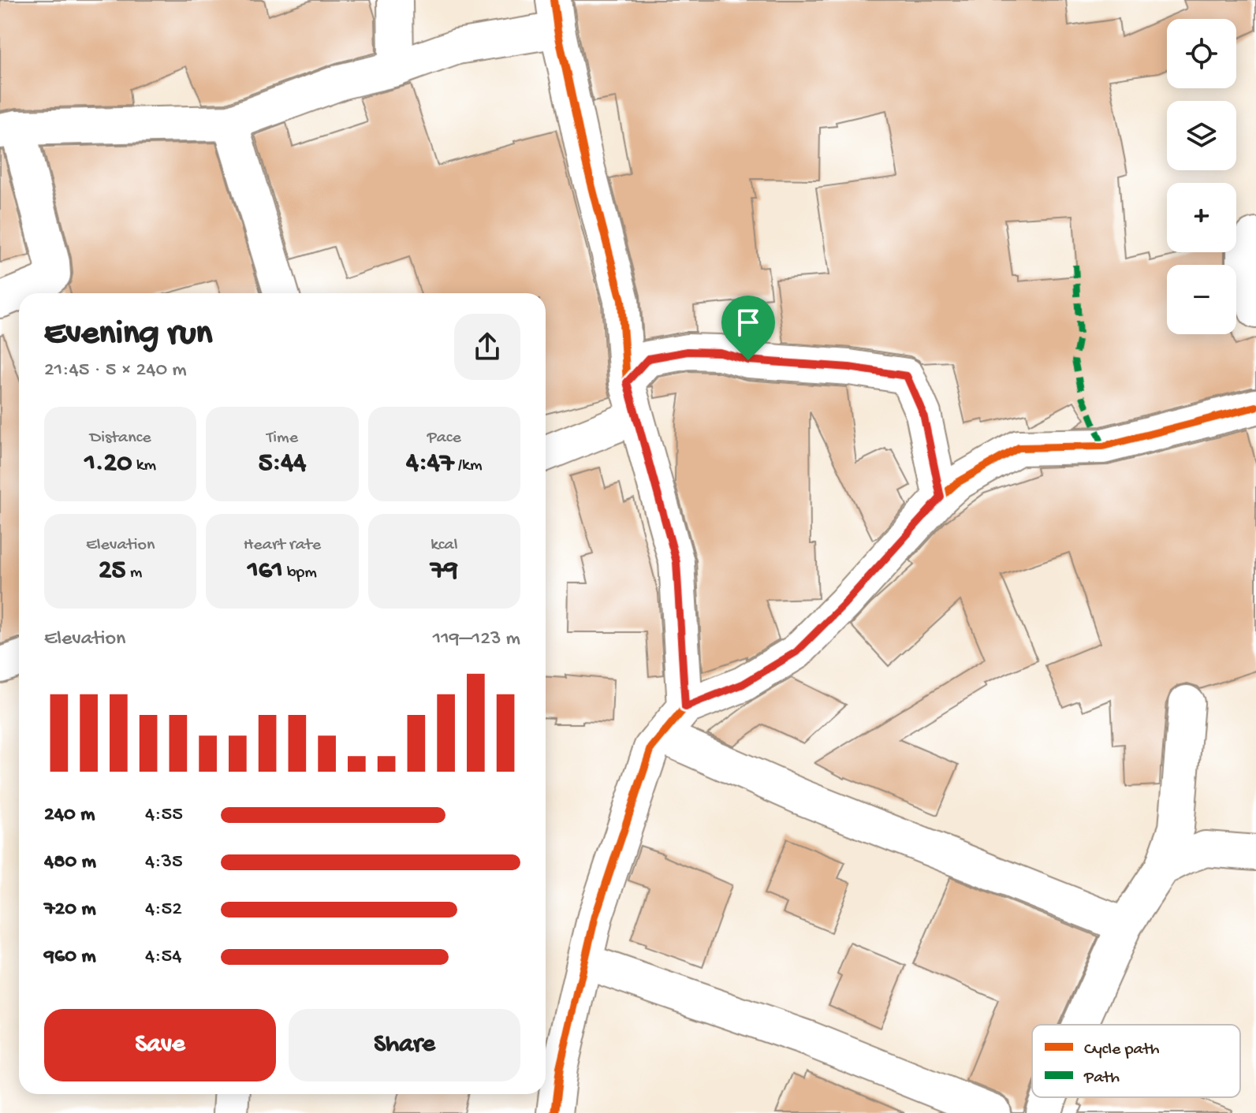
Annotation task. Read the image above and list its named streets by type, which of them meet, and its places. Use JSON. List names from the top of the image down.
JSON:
{
  "legend": ["Cycle path", "Path"],
  "page": {
    "map_buttons": ["+", "−"],
    "heading": ["Evening run", "21:45 · 5 × 240 m"],
    "stats": [
      ["Distance", "1.20 km"],
      ["Time", "5:44"],
      ["Pace", "4:47 /km"],
      ["Elevation", "25 m"],
      ["Heart rate", "161 bpm"],
      ["kcal", "79"]
    ],
    "chart": ["Elevation", "119–123 m"],
    "list": [
      {
        "name": "240 m",
        "note": "4:55"
      },
      {
        "name": "480 m",
        "note": "4:35"
      },
      {
        "name": "720 m",
        "note": "4:52"
      },
      {
        "name": "960 m",
        "note": "4:54"
      }
    ],
    "buttons": ["Save", "Share"]
  }
}
